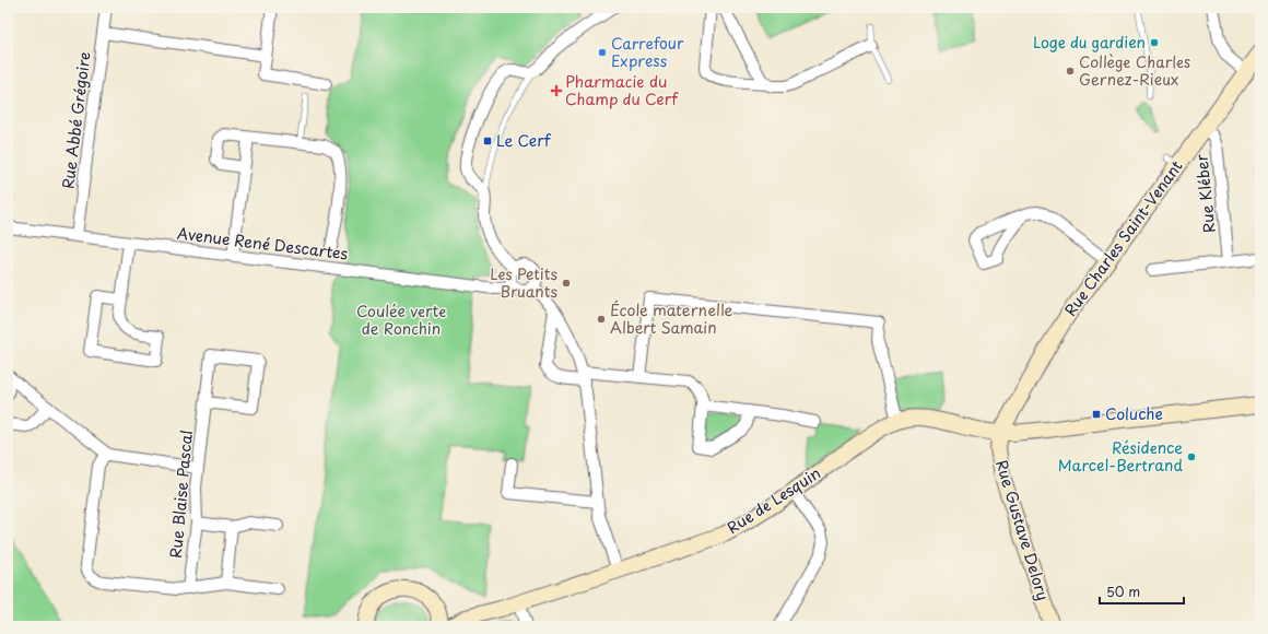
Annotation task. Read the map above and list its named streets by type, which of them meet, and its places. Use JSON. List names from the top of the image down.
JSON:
{
  "streets": {
    "street": [
      "Rue Abbé Grégoire",
      "Rue Kléber",
      "Rue Charles Saint-Venant",
      "Avenue René Descartes",
      "Rue Blaise Pascal",
      "Rue de Lesquin",
      "Rue Gustave Delory"
    ]
  },
  "crossings": [
    ["Rue Abbé Grégoire", "Avenue René Descartes"],
    ["Rue Kléber", "Rue Charles Saint-Venant"],
    ["Rue Charles Saint-Venant", "Rue de Lesquin"],
    ["Rue Charles Saint-Venant", "Rue Gustave Delory"],
    ["Rue de Lesquin", "Rue Gustave Delory"]
  ],
  "parks": ["Coulée verte de Ronchin"],
  "places": {
    "other": [
      "Loge du gardien",
      "Carrefour Express",
      "Collège Charles Gernez-Rieux",
      "Les Petits Bruants",
      "École maternelle Albert Samain",
      "Résidence Marcel-Bertrand"
    ],
    "health": ["Pharmacie du Champ du Cerf"],
    "transit": ["Le Cerf", "Coluche"]
  },
  "scale_bar": "50 m"
}
